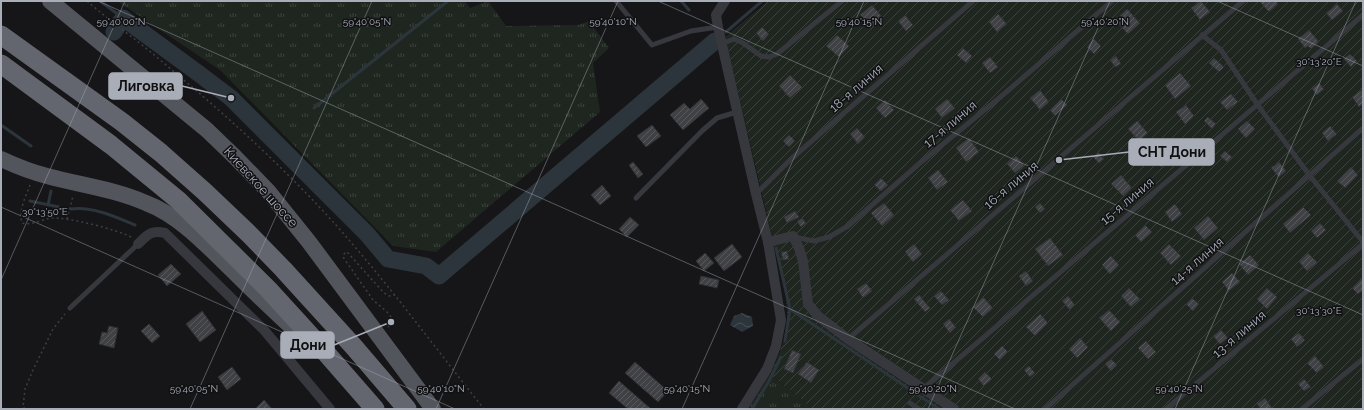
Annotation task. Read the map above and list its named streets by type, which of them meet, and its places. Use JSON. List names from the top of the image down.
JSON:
{
  "streets": {
    "main road": ["Киевское шоссе"],
    "lane": [
      "18-я линия",
      "17-я линия",
      "16-я линия",
      "15-я линия",
      "14-я линия",
      "13-я линия"
    ]
  },
  "places": ["Лиговка", "СНТ Дони", "Дони"],
  "coordinates": [
    "59°40'00\"N",
    "59°40'05\"N",
    "59°40'10\"N",
    "59°40'15\"N",
    "59°40'20\"N",
    "30°13'20\"E",
    "30°13'50\"E",
    "30°13'30\"E",
    "59°40'25\"N"
  ]
}
